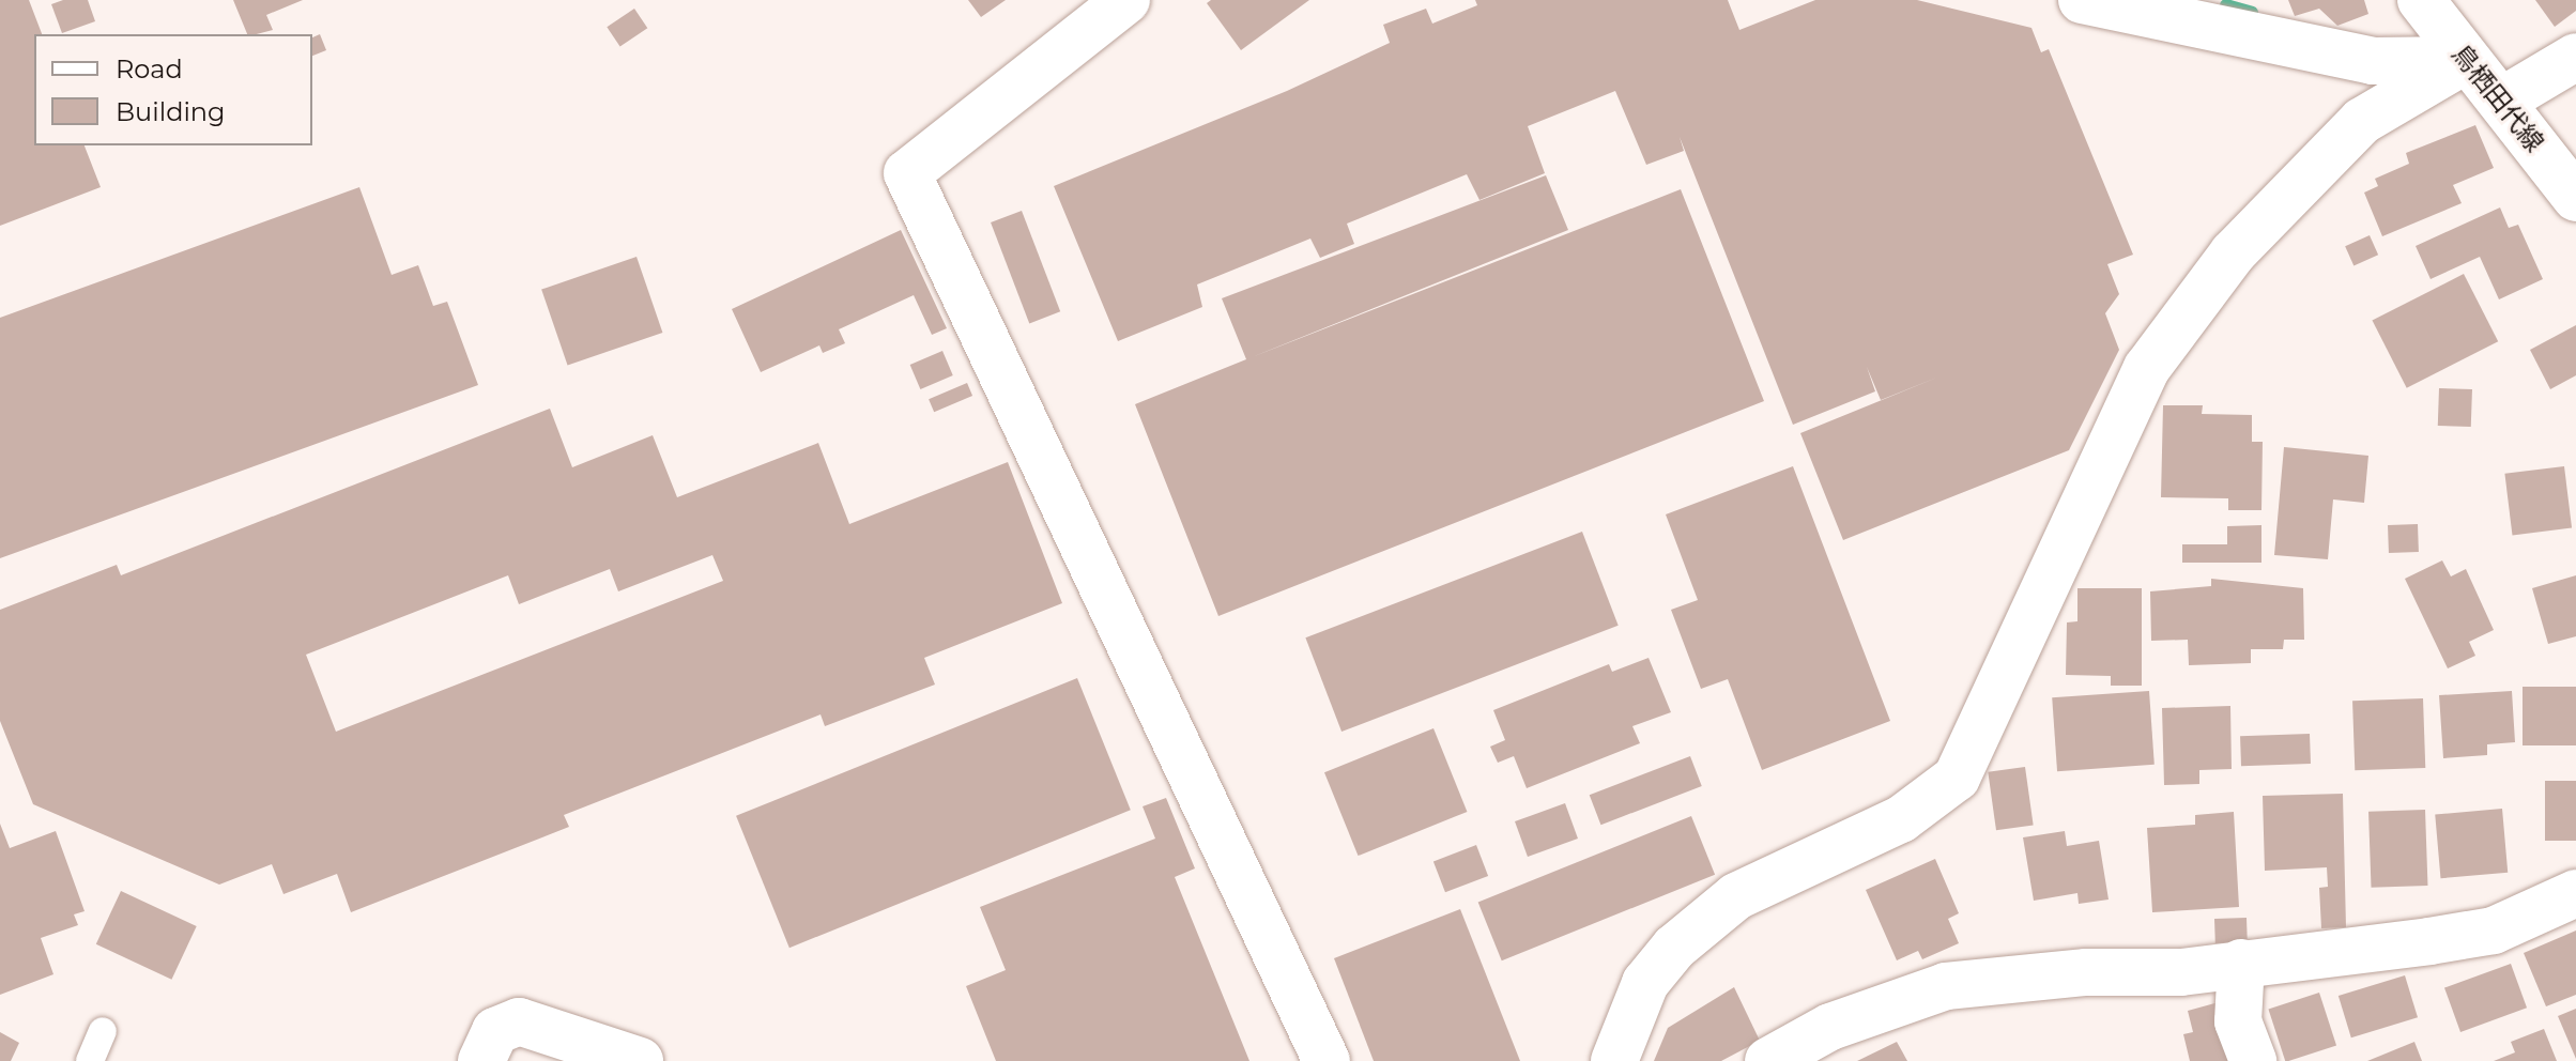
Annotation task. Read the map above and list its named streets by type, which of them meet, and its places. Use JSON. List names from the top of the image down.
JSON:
{
  "streets": {
    "street": ["鳥栖田代線"]
  },
  "legend": ["Road", "Building"]
}
